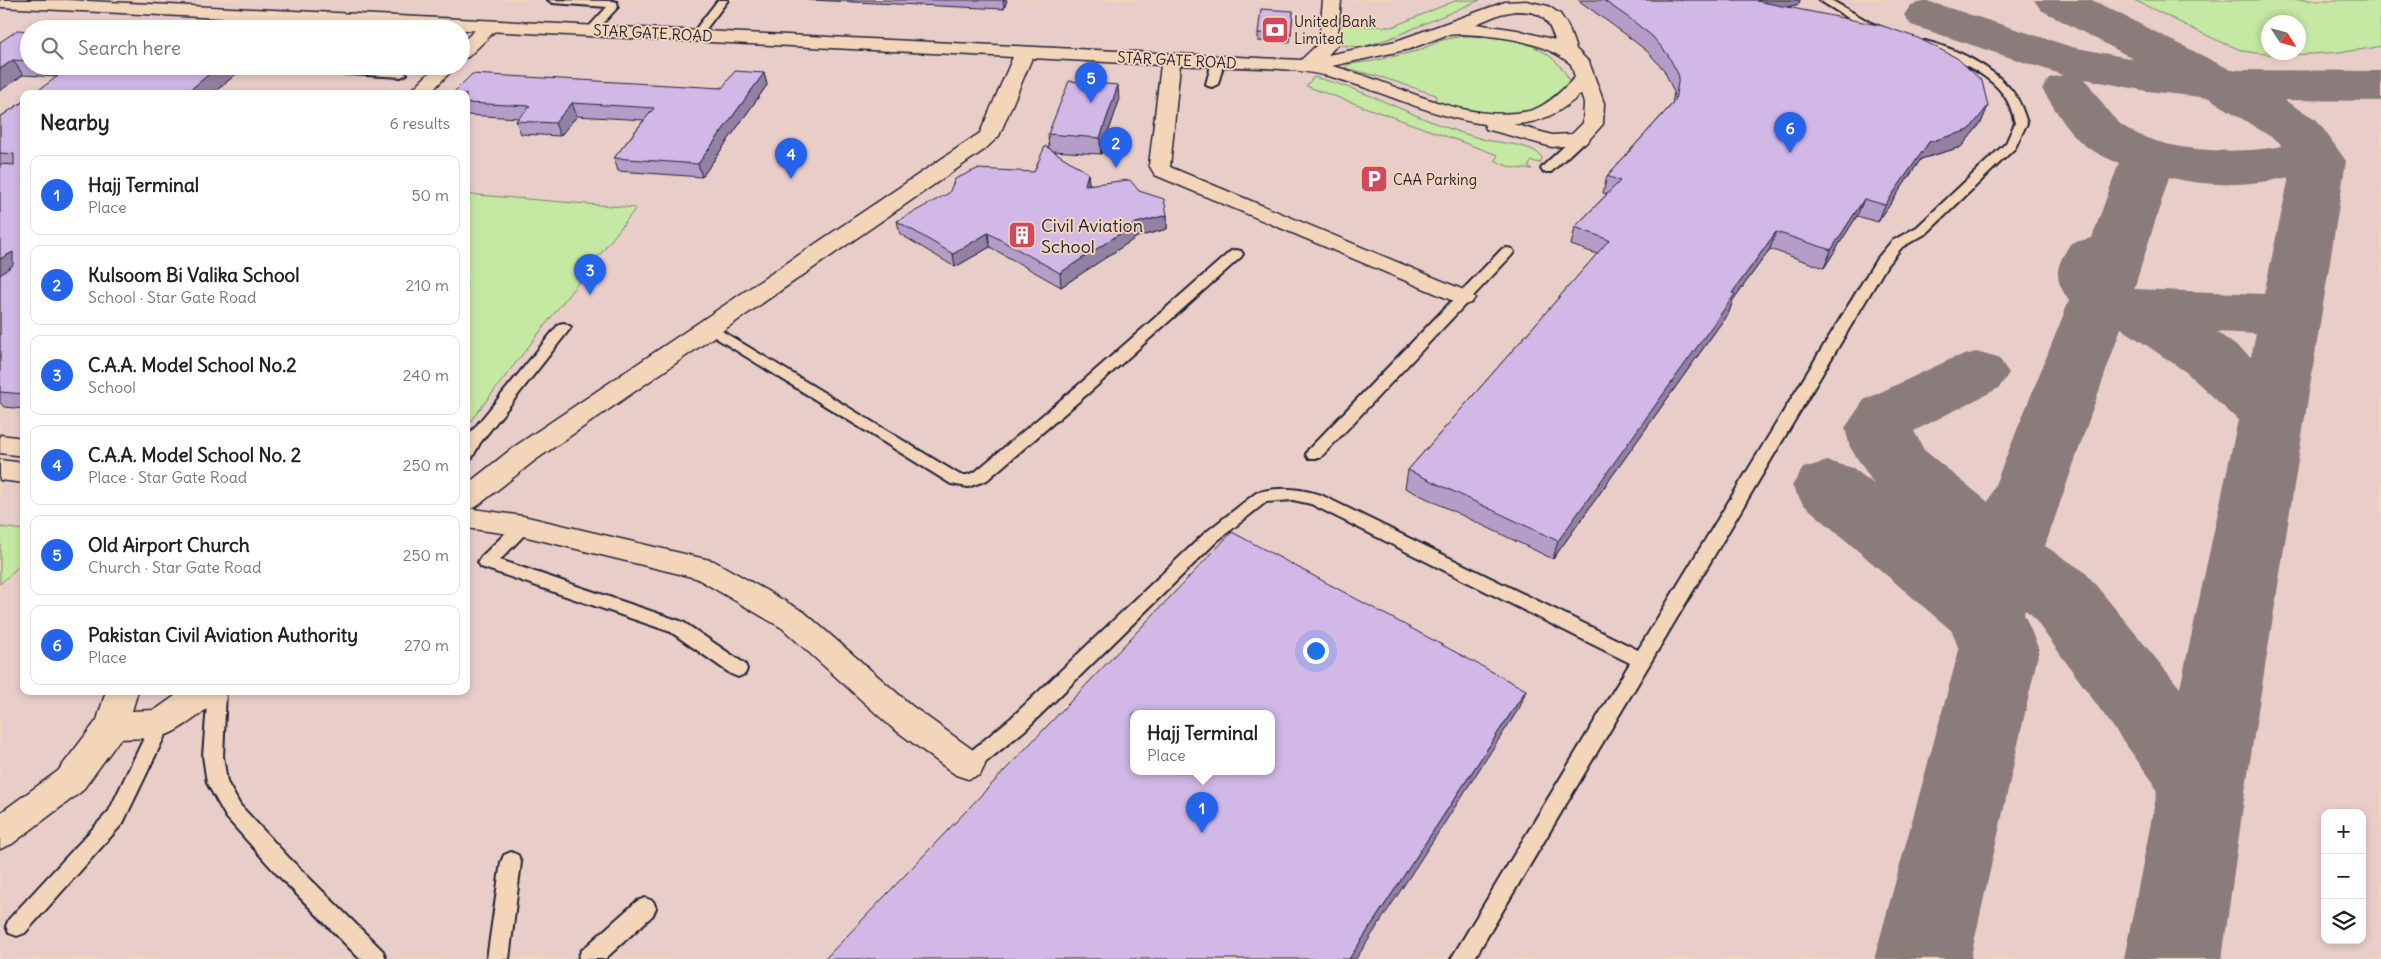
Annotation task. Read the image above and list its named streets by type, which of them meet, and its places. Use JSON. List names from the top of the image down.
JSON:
{
  "streets": {
    "street": ["STAR GATE ROAD"]
  },
  "places": {
    "bank": ["United Bank Limited"],
    "parking": ["CAA Parking"],
    "building": ["Civil Aviation School"]
  },
  "north": "bottom right",
  "page": {
    "search": "Search here",
    "pins": [
      "5",
      "6",
      "2",
      "4",
      "3",
      "1"
    ],
    "heading": ["Nearby", "6 results"],
    "list": [
      {
        "mark": "1",
        "name": "Hajj Terminal",
        "note": "Place",
        "value": "50 m"
      },
      {
        "mark": "2",
        "name": "Kulsoom Bi Valika School",
        "note": "School · Star Gate Road",
        "value": "210 m"
      },
      {
        "mark": "3",
        "name": "C.A.A. Model School No.2",
        "note": "School",
        "value": "240 m"
      },
      {
        "mark": "4",
        "name": "C.A.A. Model School No. 2",
        "note": "Place · Star Gate Road",
        "value": "250 m"
      },
      {
        "mark": "5",
        "name": "Old Airport Church",
        "note": "Church · Star Gate Road",
        "value": "250 m"
      },
      {
        "mark": "6",
        "name": "Pakistan Civil Aviation Authority",
        "note": "Place",
        "value": "270 m"
      }
    ],
    "popup": ["Hajj Terminal", "Place"],
    "map_buttons": ["+", "−"]
  }
}
